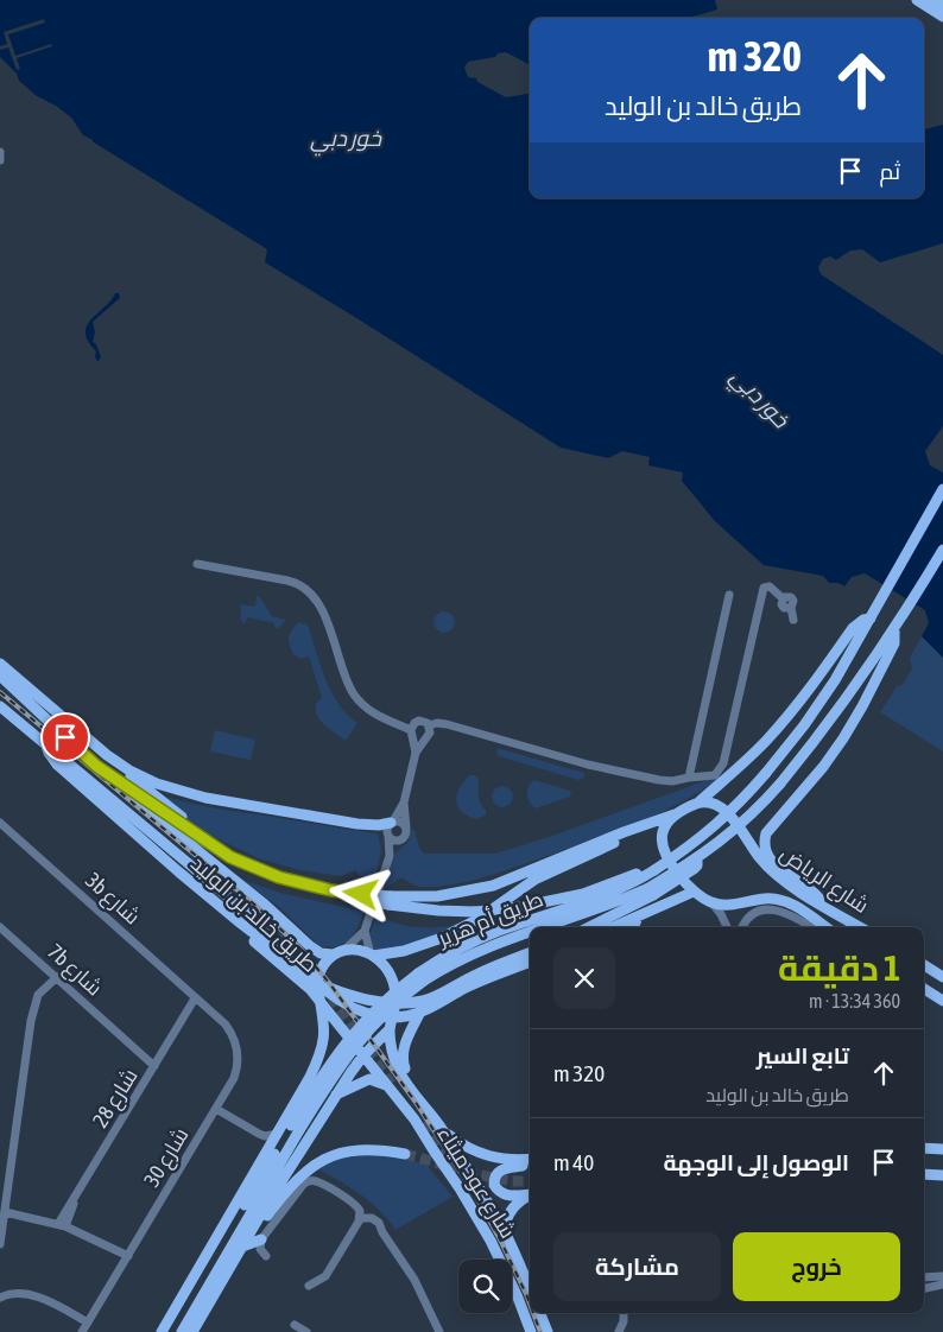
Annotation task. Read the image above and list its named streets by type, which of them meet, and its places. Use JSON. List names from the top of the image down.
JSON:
{
  "streets": {
    "main road": [
      "شارع الرياض",
      "طريق خالد بن الوليد",
      "طريق أم هرير",
      "شارع عود ميثاء"
    ],
    "street": [
      "3b شارع",
      "7b شارع",
      "شارع 28",
      "شارع 30"
    ]
  },
  "crossings": [
    ["3b شارع", "شارع 28"],
    ["3b شارع", "شارع 30"],
    ["طريق خالد بن الوليد", "شارع عود ميثاء"],
    ["7b شارع", "شارع 28"],
    ["شارع 28", "شارع 30"]
  ],
  "water": ["خور دبي"],
  "page": {
    "turn": ["320 m", "طريق خالد بن الوليد"],
    "then": "ثم",
    "heading": ["1 دقيقة", "360 m · 13:34"],
    "list": [
      {
        "name": "تابع السير",
        "note": "طريق خالد بن الوليد",
        "value": "320 m"
      },
      {
        "name": "الوصول إلى الوجهة",
        "value": "40 m"
      }
    ],
    "buttons": ["خروج", "مشاركة"]
  }
}
